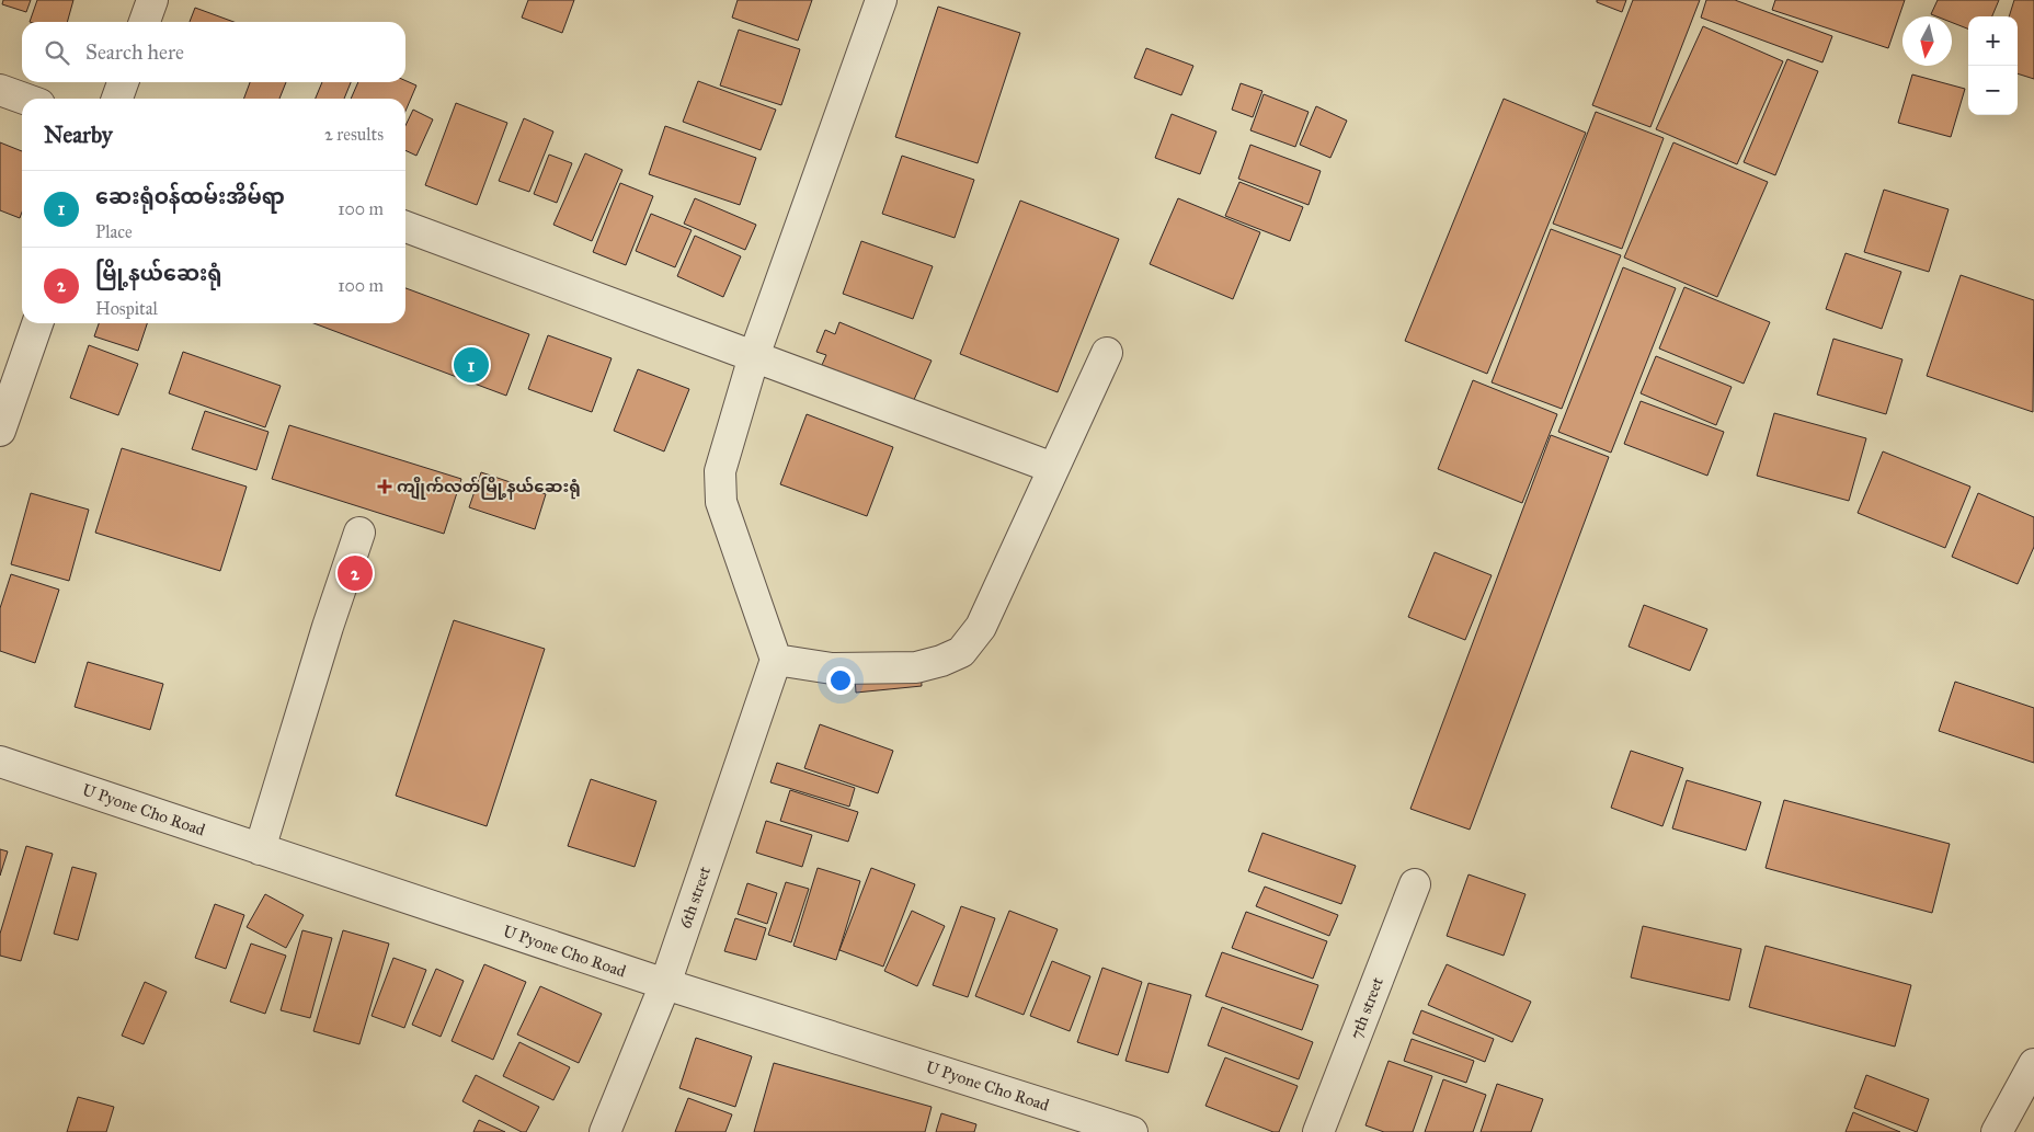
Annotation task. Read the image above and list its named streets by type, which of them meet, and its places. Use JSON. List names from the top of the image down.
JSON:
{
  "streets": {
    "street": ["U Pyone Cho Road", "6th street", "7th street"]
  },
  "crossings": [
    ["U Pyone Cho Road", "6th street"]
  ],
  "places": {
    "health": ["ကျိုက်လတ်မြို့နယ်ဆေးရုံ"]
  },
  "north": "bottom",
  "page": {
    "map_buttons": ["+", "−"],
    "search": "Search here",
    "heading": ["Nearby", "2 results"],
    "list": [
      {
        "mark": "1",
        "name": "ဆေးရုံဝန်ထမ်းအိမ်ရာ",
        "note": "Place",
        "value": "100 m"
      },
      {
        "mark": "2",
        "name": "မြို့နယ်ဆေးရုံ",
        "note": "Hospital",
        "value": "100 m"
      }
    ],
    "pins": ["1", "2"]
  }
}
